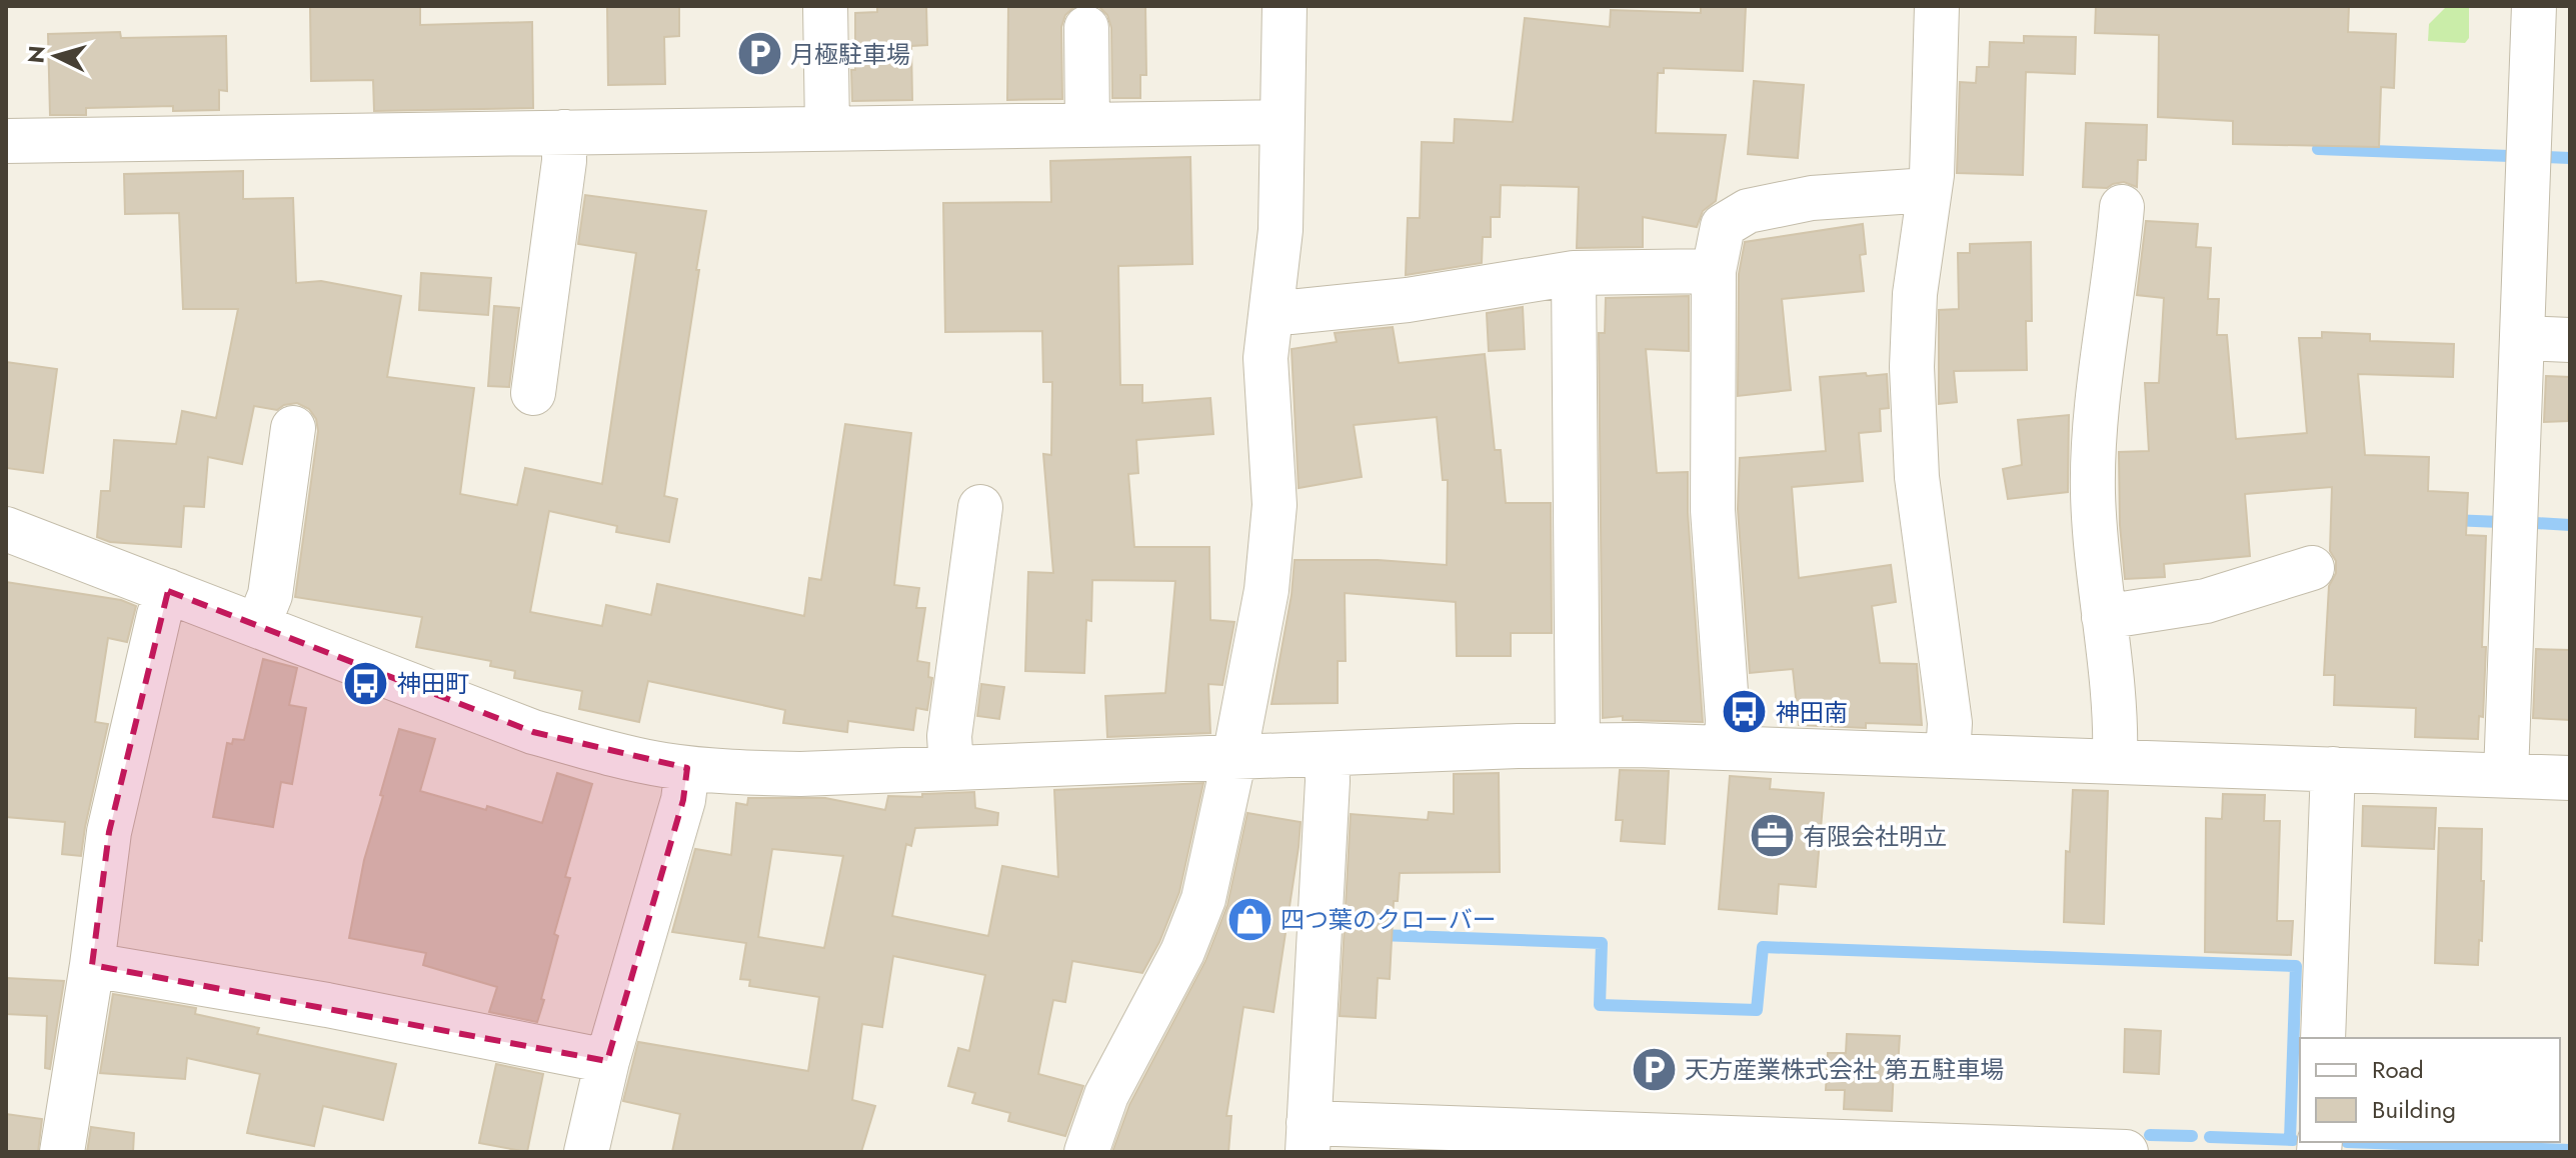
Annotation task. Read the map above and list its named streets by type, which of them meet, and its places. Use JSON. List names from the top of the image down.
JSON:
{
  "places": {
    "parking": ["月極駐車場", "天方産業株式会社 第五駐車場"],
    "bus stop": ["神田町", "神田南"],
    "office": ["有限会社明立"],
    "shop": ["四つ葉のクローバー"]
  },
  "legend": ["Road", "Building"],
  "north": "left"
}
